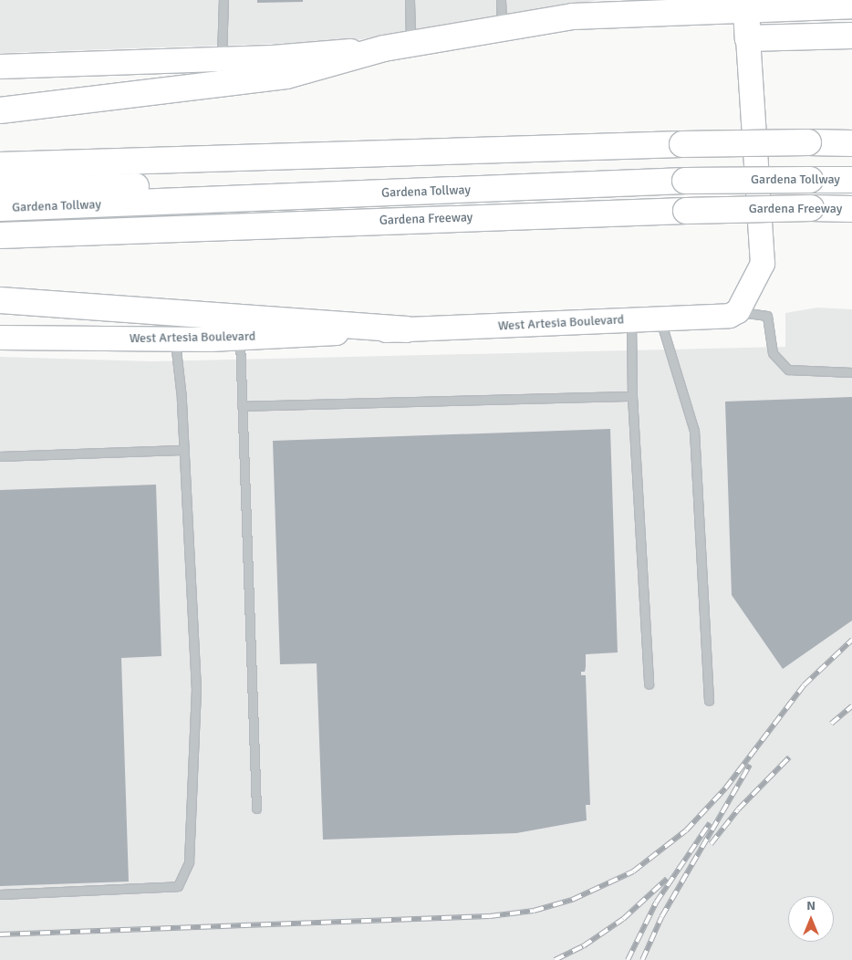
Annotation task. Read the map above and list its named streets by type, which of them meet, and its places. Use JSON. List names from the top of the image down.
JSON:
{
  "streets": {
    "main road": ["Gardena Tollway", "Gardena Freeway", "West Artesia Boulevard"]
  },
  "north": "top"
}
